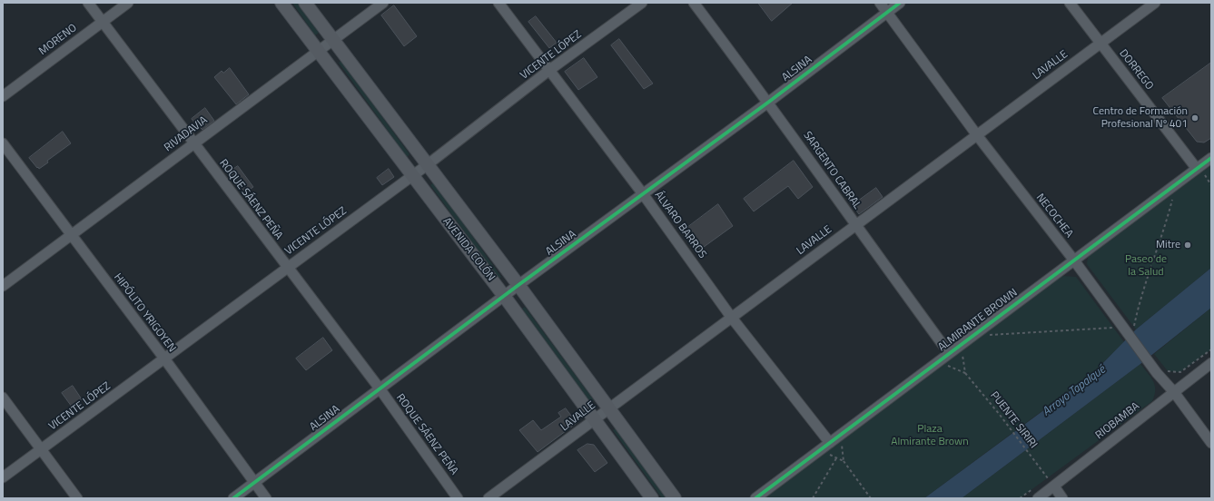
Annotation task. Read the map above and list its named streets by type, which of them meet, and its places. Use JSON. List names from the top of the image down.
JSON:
{
  "streets": {
    "main road": ["AVENIDA COLÓN"],
    "street": [
      "MORENO",
      "VICENTE LÓPEZ",
      "LAVALLE",
      "ALSINA",
      "DORREGO",
      "RIVADAVIA",
      "SARGENTO CABRAL",
      "ROQUE SÁENZ PEÑA",
      "NECOCHEA",
      "ÁLVARO BARROS",
      "HIPÓLITO YRIGOYEN",
      "ALMIRANTE BROWN",
      "RIOBAMBA"
    ],
    "path": ["PUENTE SIRIRI"]
  },
  "crossings": [
    ["MORENO", "ROQUE SÁENZ PEÑA"],
    ["VICENTE LÓPEZ", "ROQUE SÁENZ PEÑA"],
    ["VICENTE LÓPEZ", "ÁLVARO BARROS"],
    ["VICENTE LÓPEZ", "AVENIDA COLÓN"],
    ["VICENTE LÓPEZ", "HIPÓLITO YRIGOYEN"],
    ["LAVALLE", "DORREGO"],
    ["LAVALLE", "SARGENTO CABRAL"],
    ["LAVALLE", "NECOCHEA"],
    ["LAVALLE", "ÁLVARO BARROS"],
    ["LAVALLE", "AVENIDA COLÓN"],
    ["ALSINA", "SARGENTO CABRAL"],
    ["ALSINA", "ROQUE SÁENZ PEÑA"],
    ["ALSINA", "NECOCHEA"],
    ["ALSINA", "ÁLVARO BARROS"],
    ["ALSINA", "AVENIDA COLÓN"],
    ["ALSINA", "HIPÓLITO YRIGOYEN"],
    ["DORREGO", "ALMIRANTE BROWN"],
    ["RIVADAVIA", "ROQUE SÁENZ PEÑA"],
    ["RIVADAVIA", "AVENIDA COLÓN"],
    ["RIVADAVIA", "HIPÓLITO YRIGOYEN"],
    ["SARGENTO CABRAL", "ALMIRANTE BROWN"],
    ["NECOCHEA", "ALMIRANTE BROWN"],
    ["NECOCHEA", "RIOBAMBA"],
    ["ÁLVARO BARROS", "ALMIRANTE BROWN"]
  ],
  "water": ["Arroyo Tapalqué"],
  "parks": ["Paseo de la Salud", "Plaza Almirante Brown"],
  "places": ["Centro de Formación Profesional Nº 401", "Mitre"]
}
